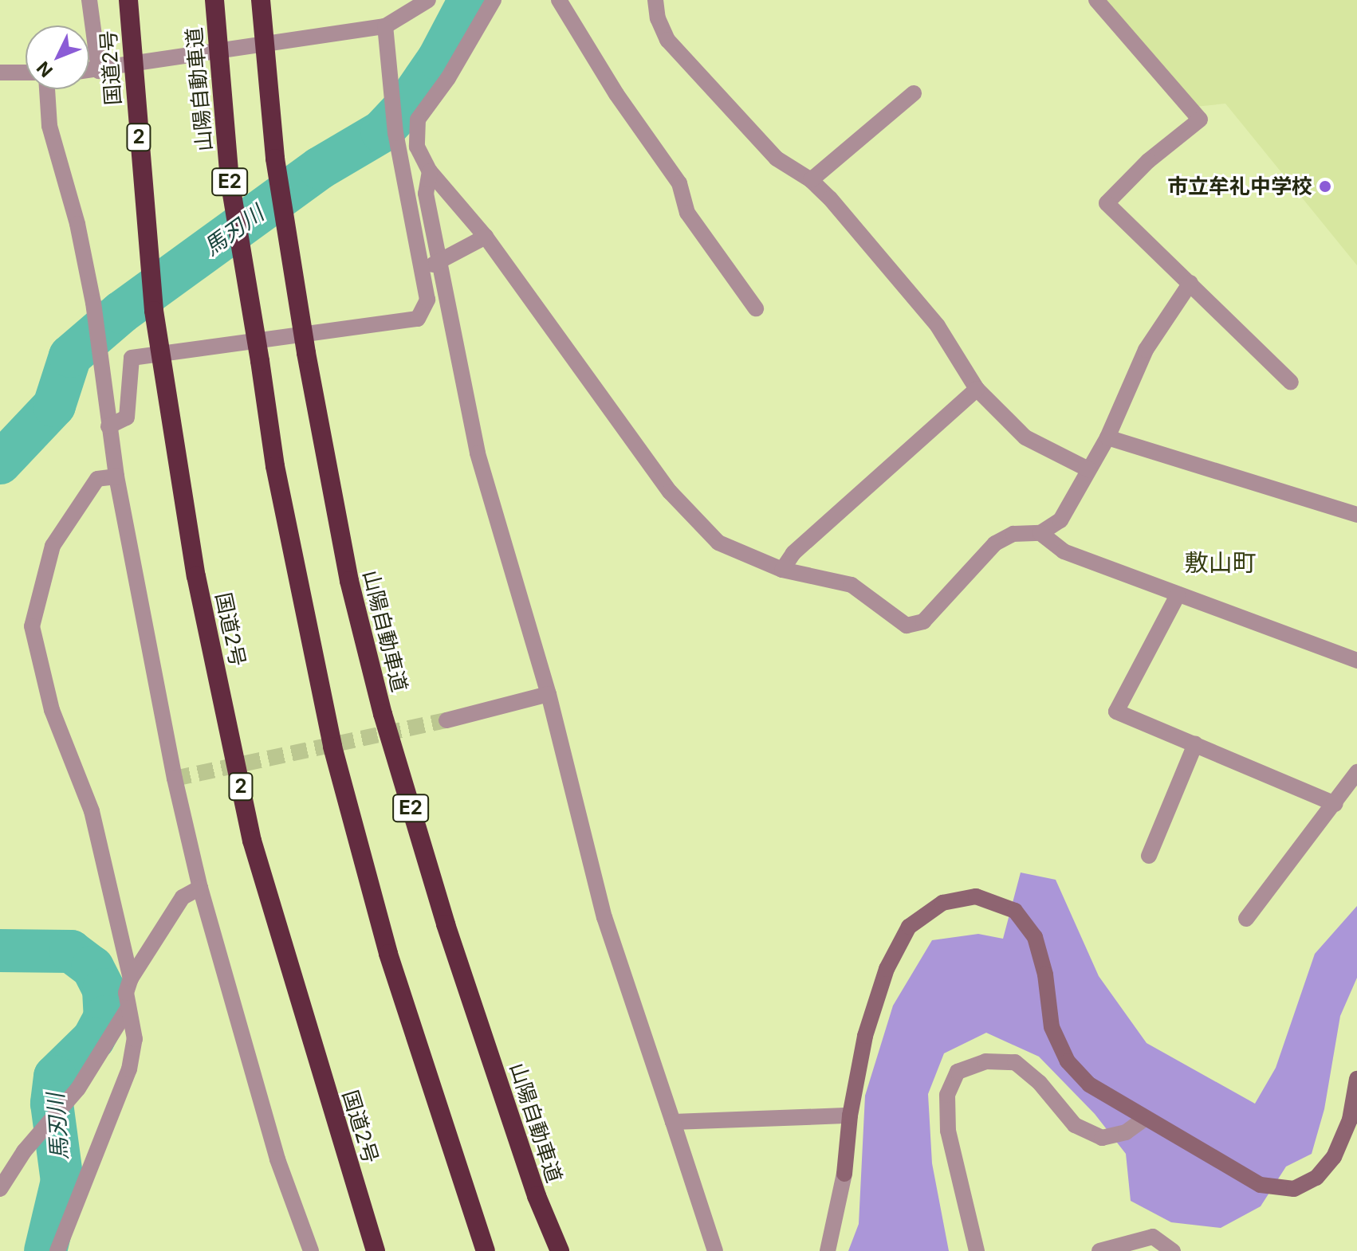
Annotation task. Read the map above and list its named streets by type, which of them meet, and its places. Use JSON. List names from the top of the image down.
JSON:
{
  "streets": {
    "highway": [
      "国道2号",
      "山陽自動車道",
      "2",
      "E2"
    ]
  },
  "districts": ["敷山町"],
  "water": ["馬刃川"],
  "places": ["市立牟礼中学校"],
  "north": "bottom left"
}
